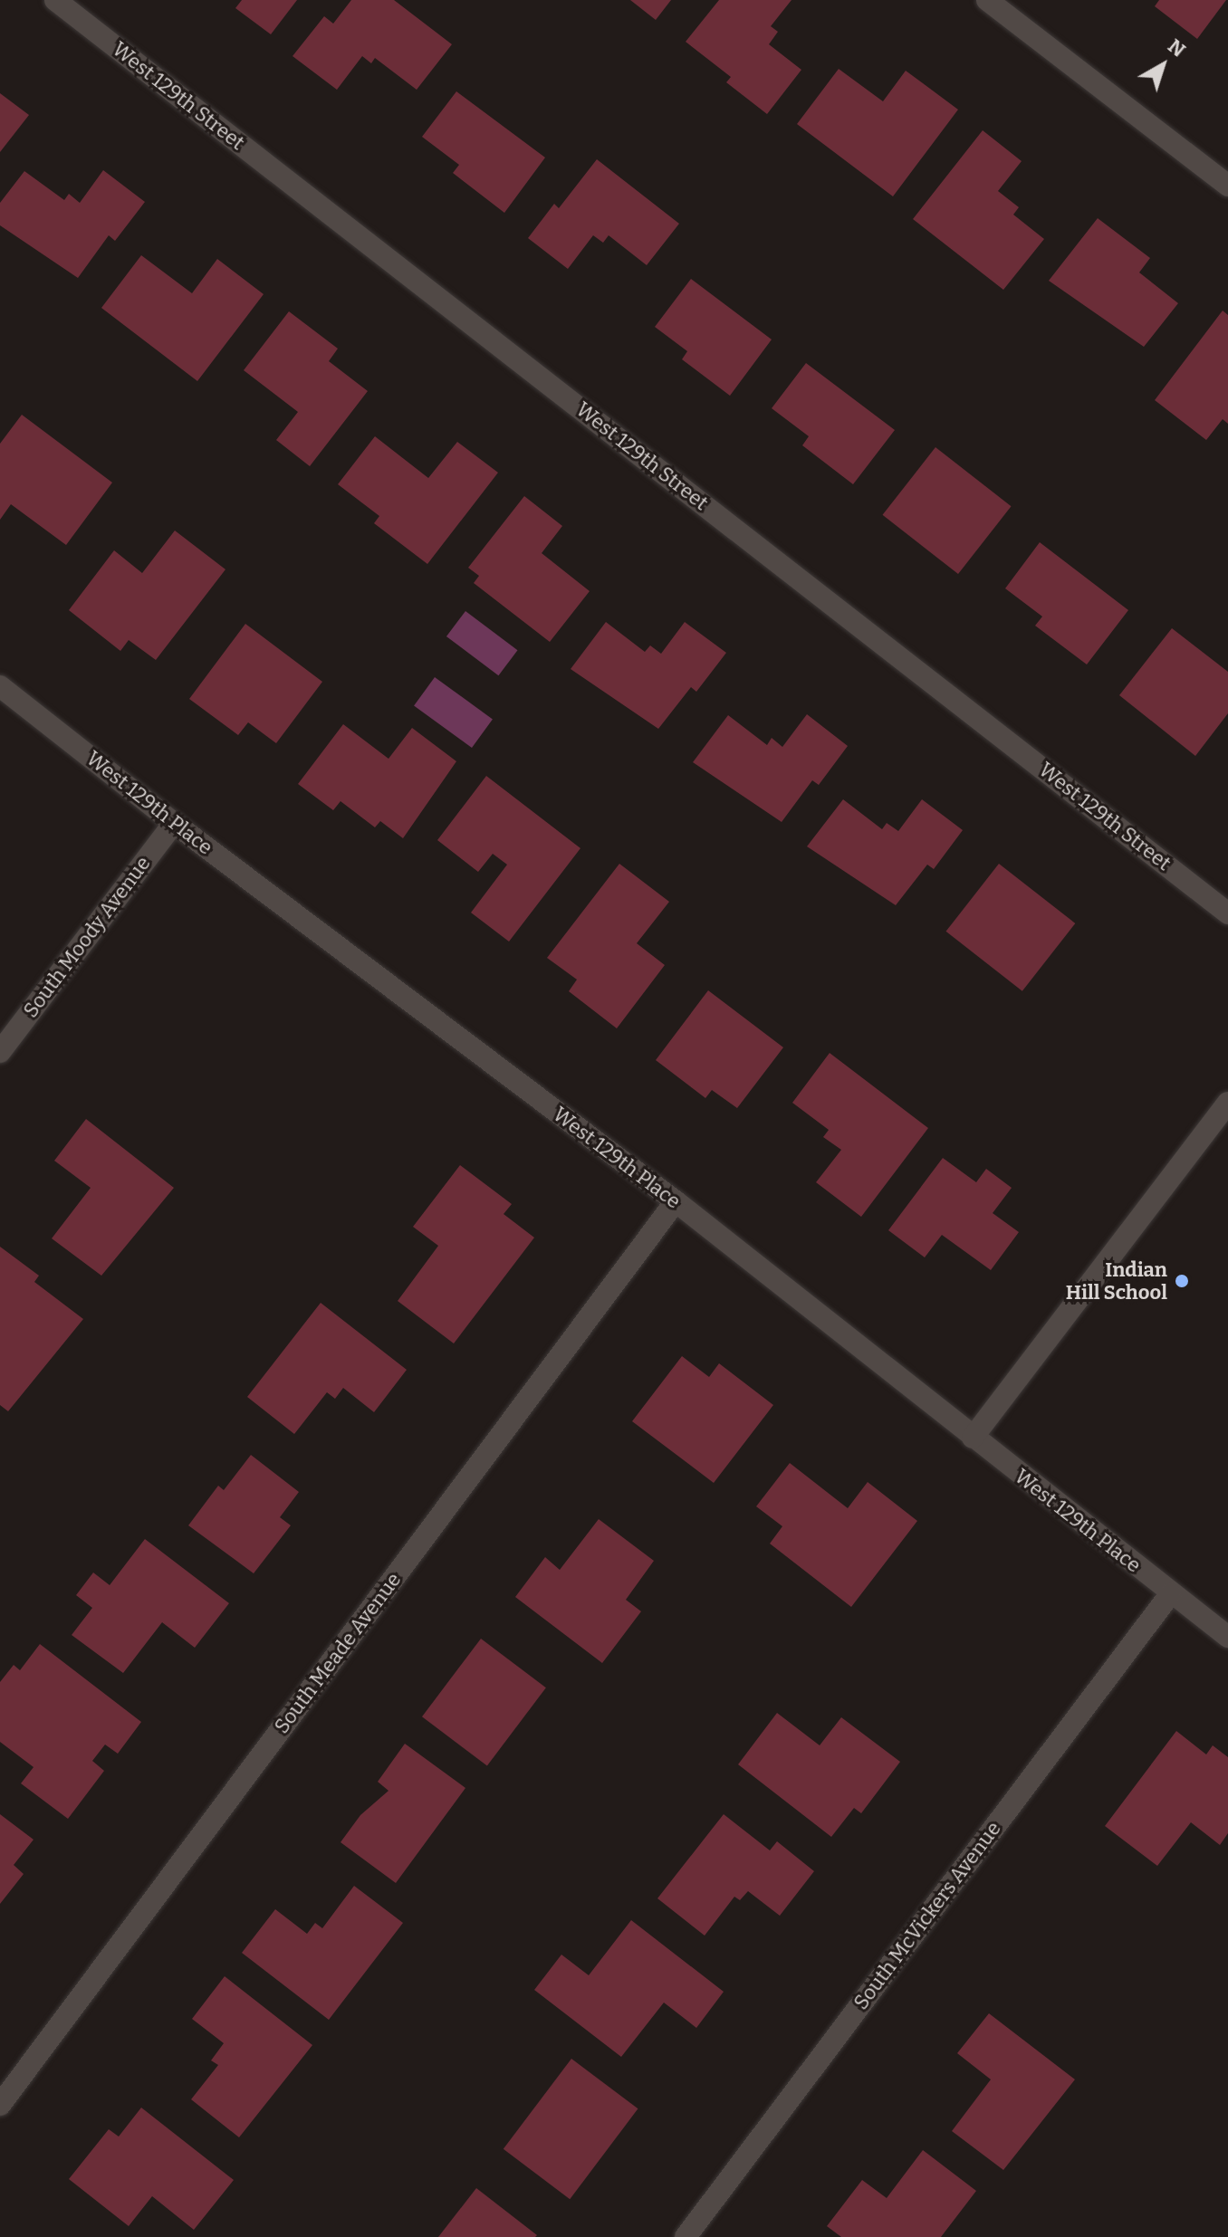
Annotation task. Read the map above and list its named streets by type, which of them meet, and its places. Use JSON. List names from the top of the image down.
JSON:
{
  "streets": {
    "street": [
      "West 129th Street",
      "West 129th Place",
      "South Moody Avenue",
      "South Meade Avenue",
      "South McVickers Avenue"
    ]
  },
  "crossings": [
    ["West 129th Place", "South Moody Avenue"],
    ["West 129th Place", "South Meade Avenue"],
    ["West 129th Place", "South McVickers Avenue"]
  ],
  "places": ["Indian Hill School"],
  "north": "top right"
}
